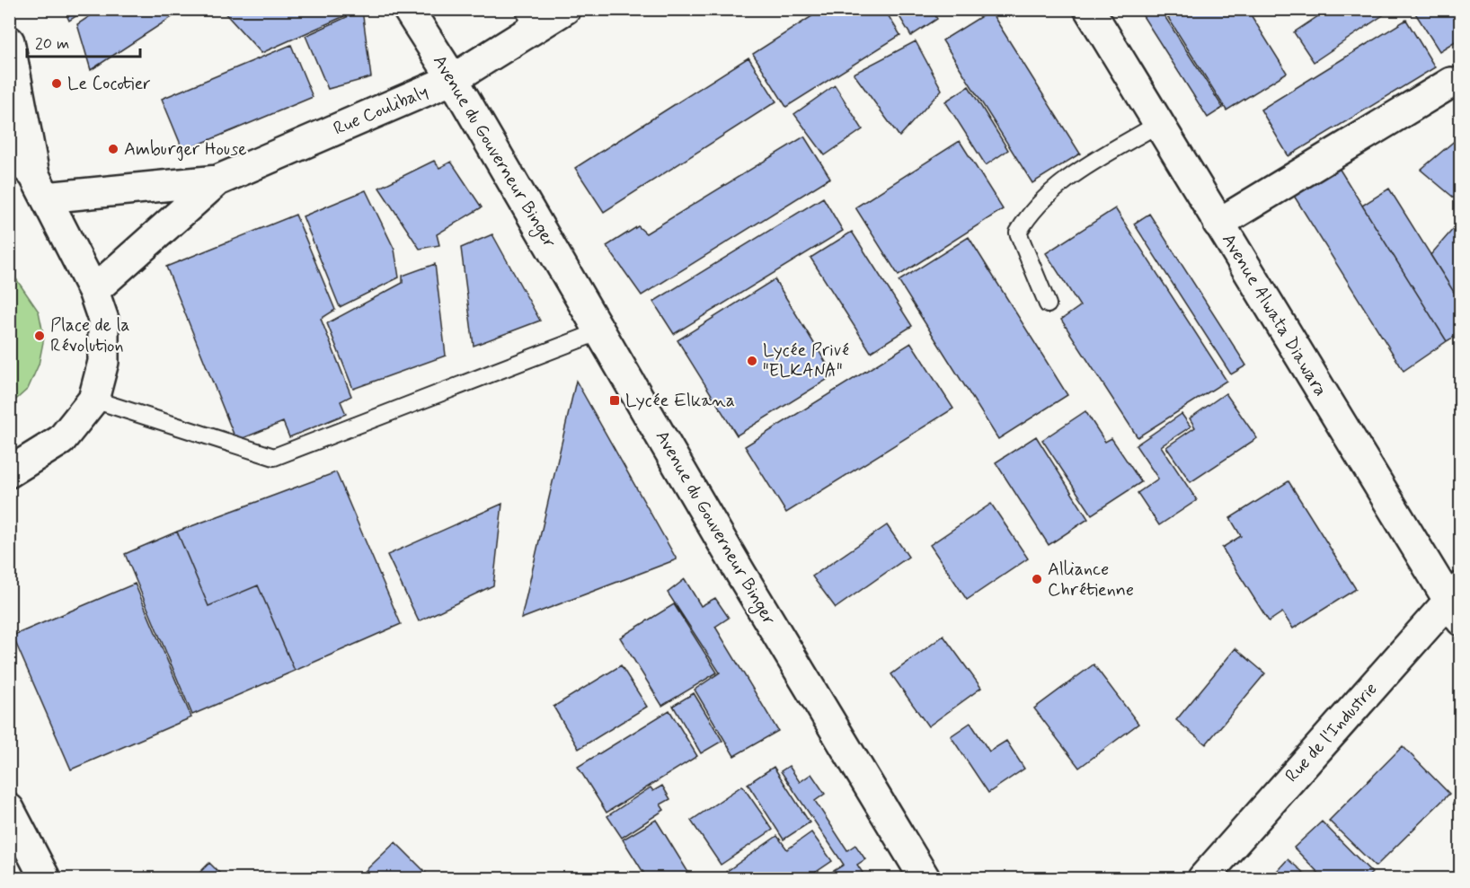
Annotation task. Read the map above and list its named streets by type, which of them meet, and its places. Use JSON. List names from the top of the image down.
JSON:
{
  "streets": {
    "street": [
      "Rue Coulibaly",
      "Avenue du Gouverneur Binger",
      "Avenue Alwata Diawara",
      "Rue de l'Industrie"
    ]
  },
  "crossings": [
    ["Rue Coulibaly", "Avenue du Gouverneur Binger"],
    ["Avenue Alwata Diawara", "Rue de l'Industrie"]
  ],
  "places": {
    "other": [
      "Le Cocotier",
      "Amburger House",
      "Place de la Révolution",
      "Lycée Privé \"ELKANA\"",
      "Alliance Chrétienne"
    ],
    "transit": ["Lycée Elkana"]
  },
  "scale_bar": "20 m"
}
